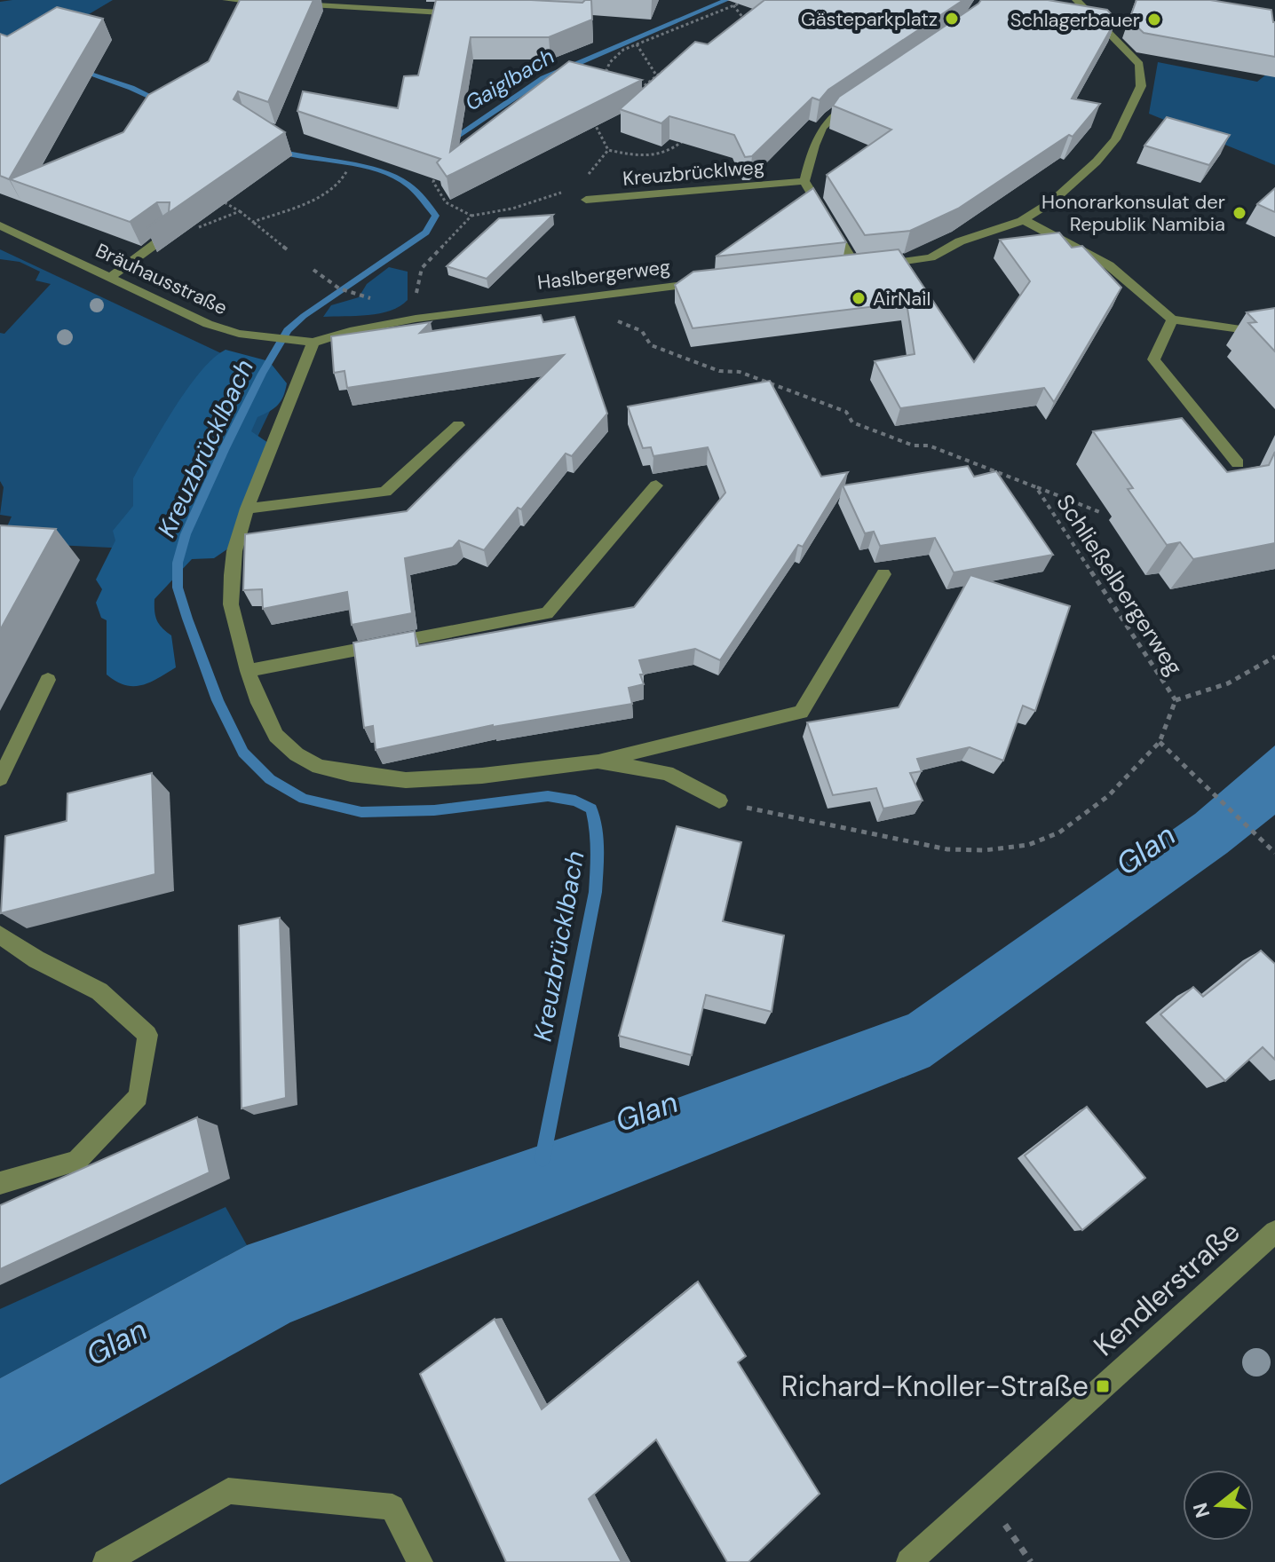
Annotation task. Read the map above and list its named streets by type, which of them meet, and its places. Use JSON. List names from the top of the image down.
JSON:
{
  "streets": {
    "street": [
      "Kreuzbrücklweg",
      "Haslbergerweg",
      "Bräuhausstraße",
      "Kendlerstraße"
    ],
    "path": ["Schließelbergerweg"]
  },
  "crossings": [
    ["Haslbergerweg", "Bräuhausstraße"]
  ],
  "water": ["Gaiglbach", "Kreuzbrücklbach", "Glan"],
  "places": {
    "other": [
      "Gästeparkplatz",
      "Schlagerbauer",
      "Honorarkonsulat der Republik Namibia",
      "AirNail"
    ],
    "transit": ["Richard-Knoller-Straße"]
  },
  "north": "left"
}
